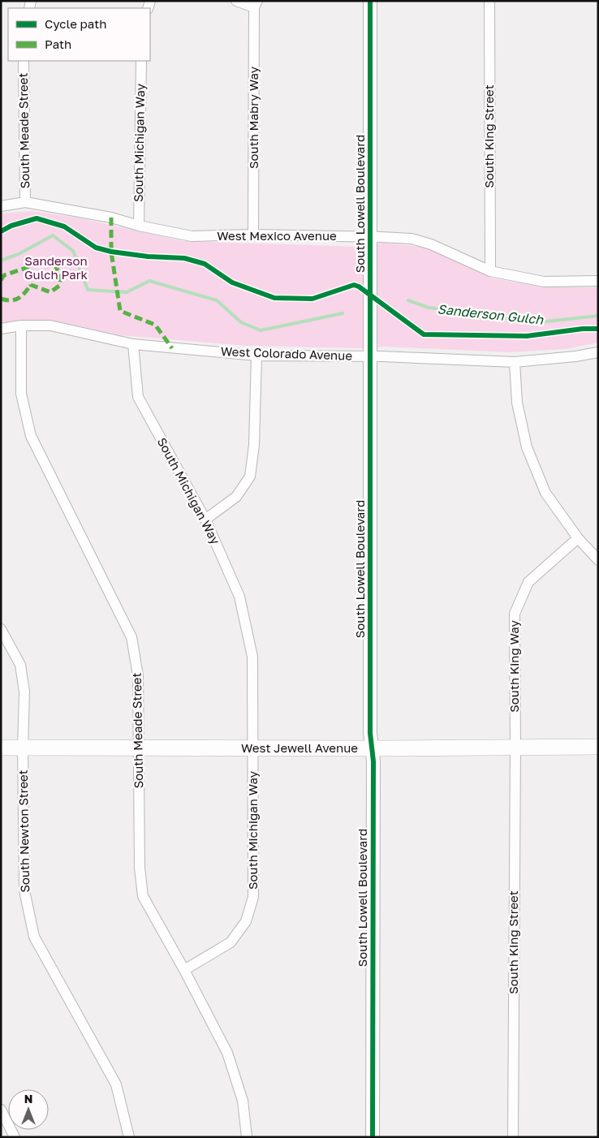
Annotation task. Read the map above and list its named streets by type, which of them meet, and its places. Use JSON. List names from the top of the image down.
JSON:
{
  "streets": {
    "main road": ["West Jewell Avenue"],
    "street": [
      "South Mabry Way",
      "South Meade Street",
      "South King Street",
      "South Michigan Way",
      "South Lowell Boulevard",
      "West Mexico Avenue",
      "West Colorado Avenue",
      "South King Way",
      "South Newton Street"
    ]
  },
  "crossings": [
    ["South Mabry Way", "West Mexico Avenue"],
    ["South Meade Street", "South Michigan Way"],
    ["South Meade Street", "West Mexico Avenue"],
    ["South Meade Street", "West Colorado Avenue"],
    ["South Meade Street", "West Jewell Avenue"],
    ["South King Street", "West Mexico Avenue"],
    ["South King Street", "South King Way"],
    ["South King Street", "West Jewell Avenue"],
    ["South Michigan Way", "West Mexico Avenue"],
    ["South Michigan Way", "West Colorado Avenue"],
    ["South Michigan Way", "West Jewell Avenue"],
    ["South Lowell Boulevard", "West Mexico Avenue"],
    ["South Lowell Boulevard", "West Colorado Avenue"],
    ["South Lowell Boulevard", "West Jewell Avenue"],
    ["South King Way", "West Jewell Avenue"],
    ["West Jewell Avenue", "South Newton Street"]
  ],
  "water": ["Sanderson Gulch"],
  "parks": ["Sanderson Gulch Park"],
  "legend": ["Cycle path", "Path"],
  "north": "top"
}
